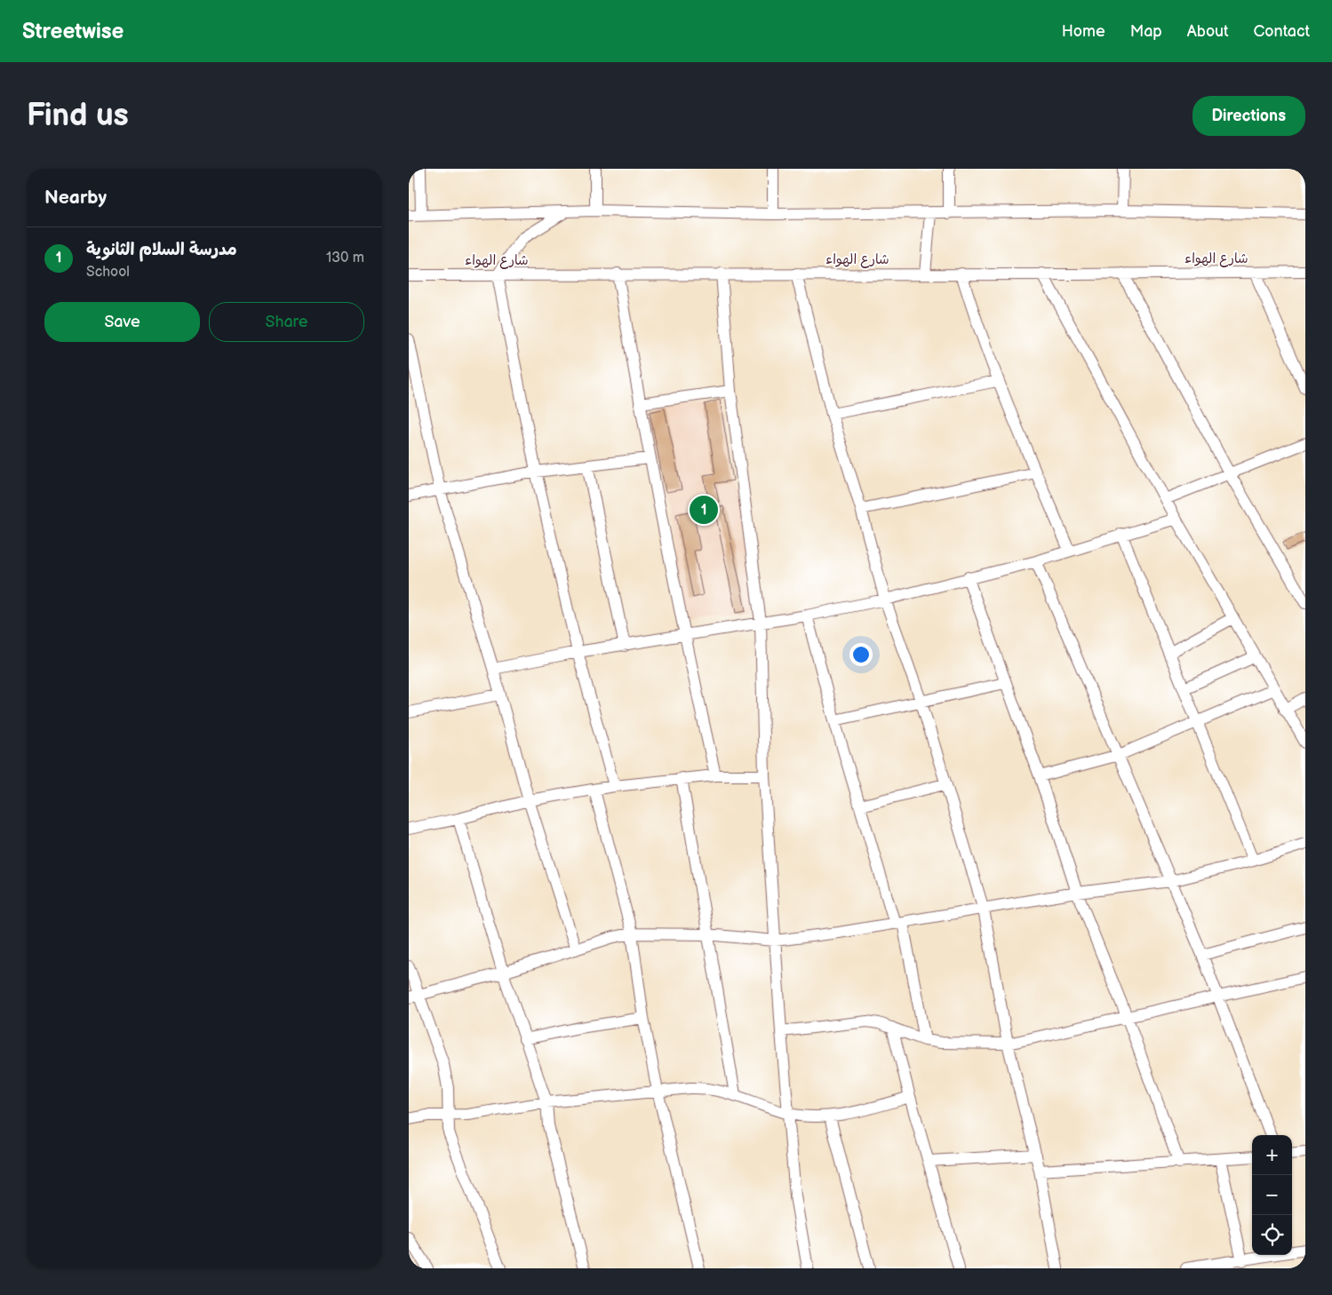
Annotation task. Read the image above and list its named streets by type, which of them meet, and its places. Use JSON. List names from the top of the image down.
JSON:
{
  "streets": {
    "street": ["شارع الهواء"]
  },
  "page": {
    "header": "Streetwise",
    "nav": [
      "Home",
      "Map",
      "About",
      "Contact"
    ],
    "buttons": [
      "Directions",
      ["Save", "Share"]
    ],
    "title": "Find us",
    "heading": "Nearby",
    "list": [
      {
        "mark": "1",
        "name": "مدرسة السلام الثانوية",
        "note": "School",
        "value": "130 m"
      }
    ],
    "pins": "1",
    "map_buttons": ["+", "−"]
  }
}
